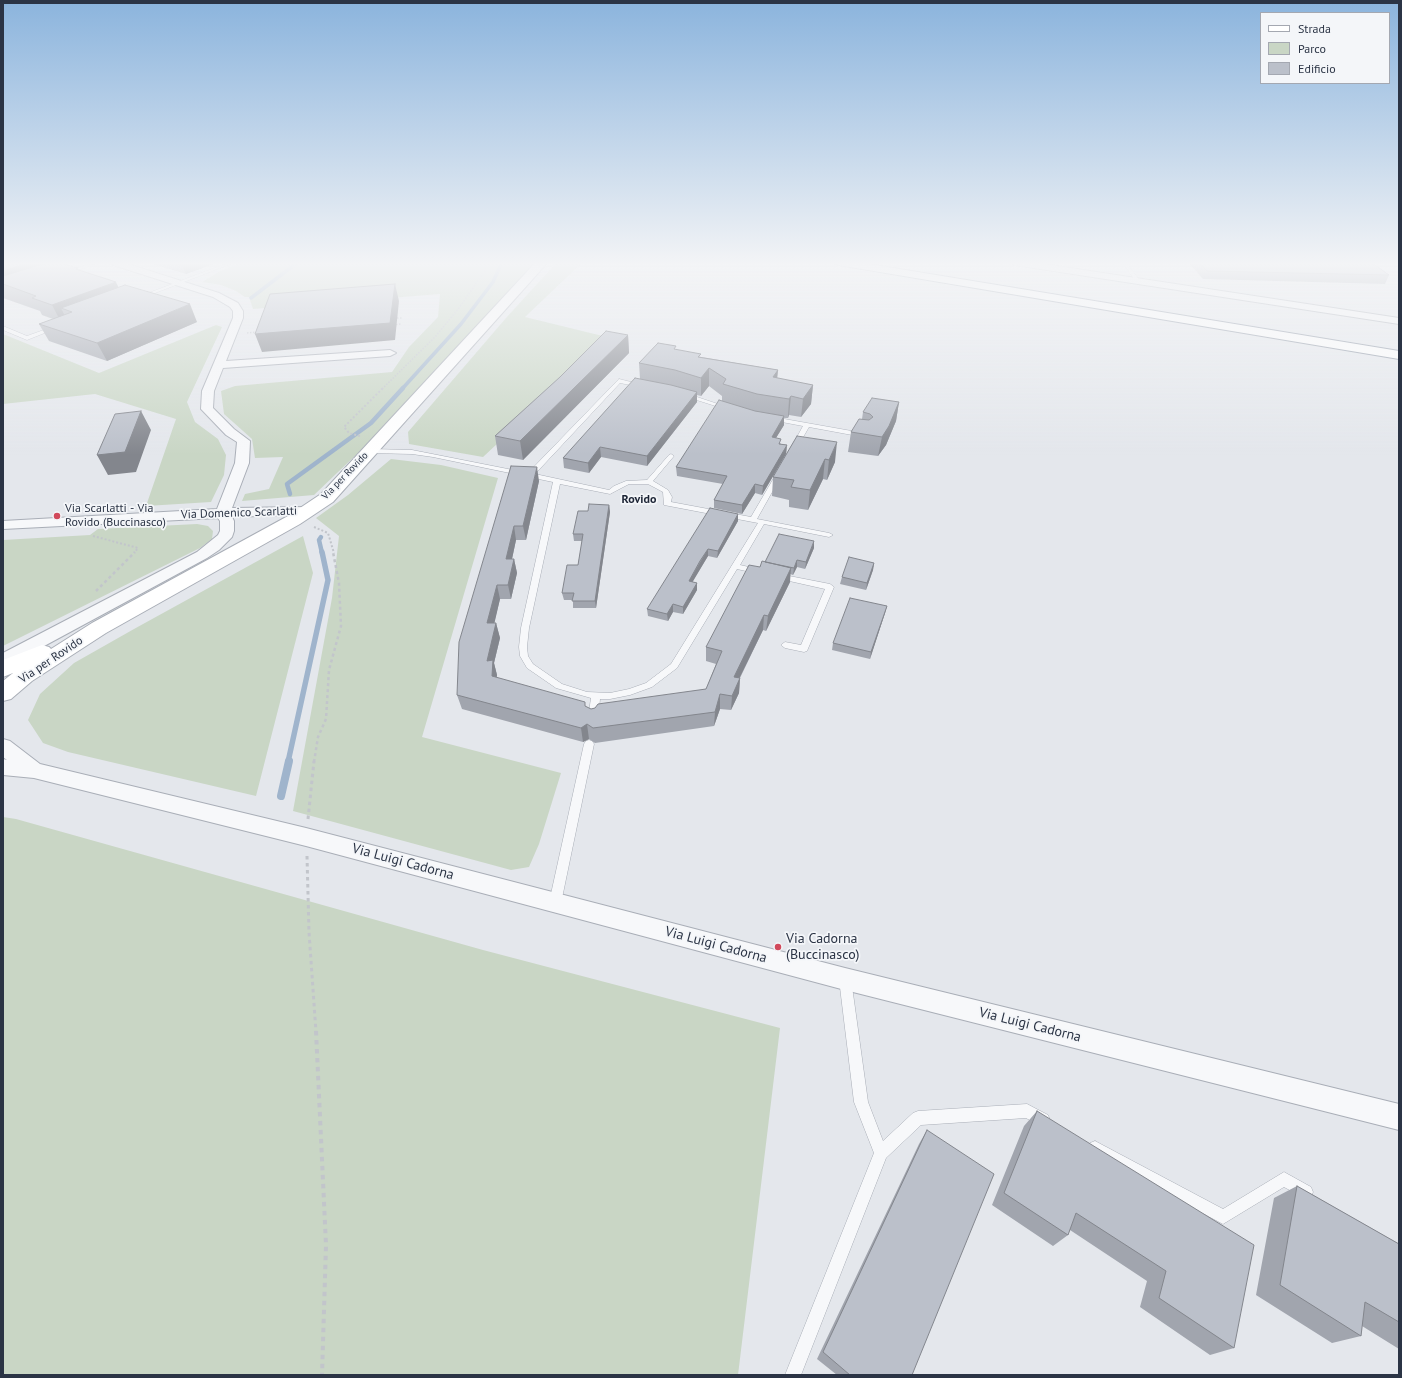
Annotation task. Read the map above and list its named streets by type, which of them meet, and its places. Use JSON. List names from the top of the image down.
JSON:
{
  "streets": {
    "main road": ["Via per Rovido"],
    "street": ["Via Domenico Scarlatti", "Via Luigi Cadorna"]
  },
  "crossings": [
    ["Via per Rovido", "Via Domenico Scarlatti"]
  ],
  "districts": ["Rovido"],
  "places": ["Via Scarlatti - Via Rovido (Buccinasco)", "Via Cadorna (Buccinasco)"],
  "legend": ["Strada", "Parco", "Edificio"]
}
